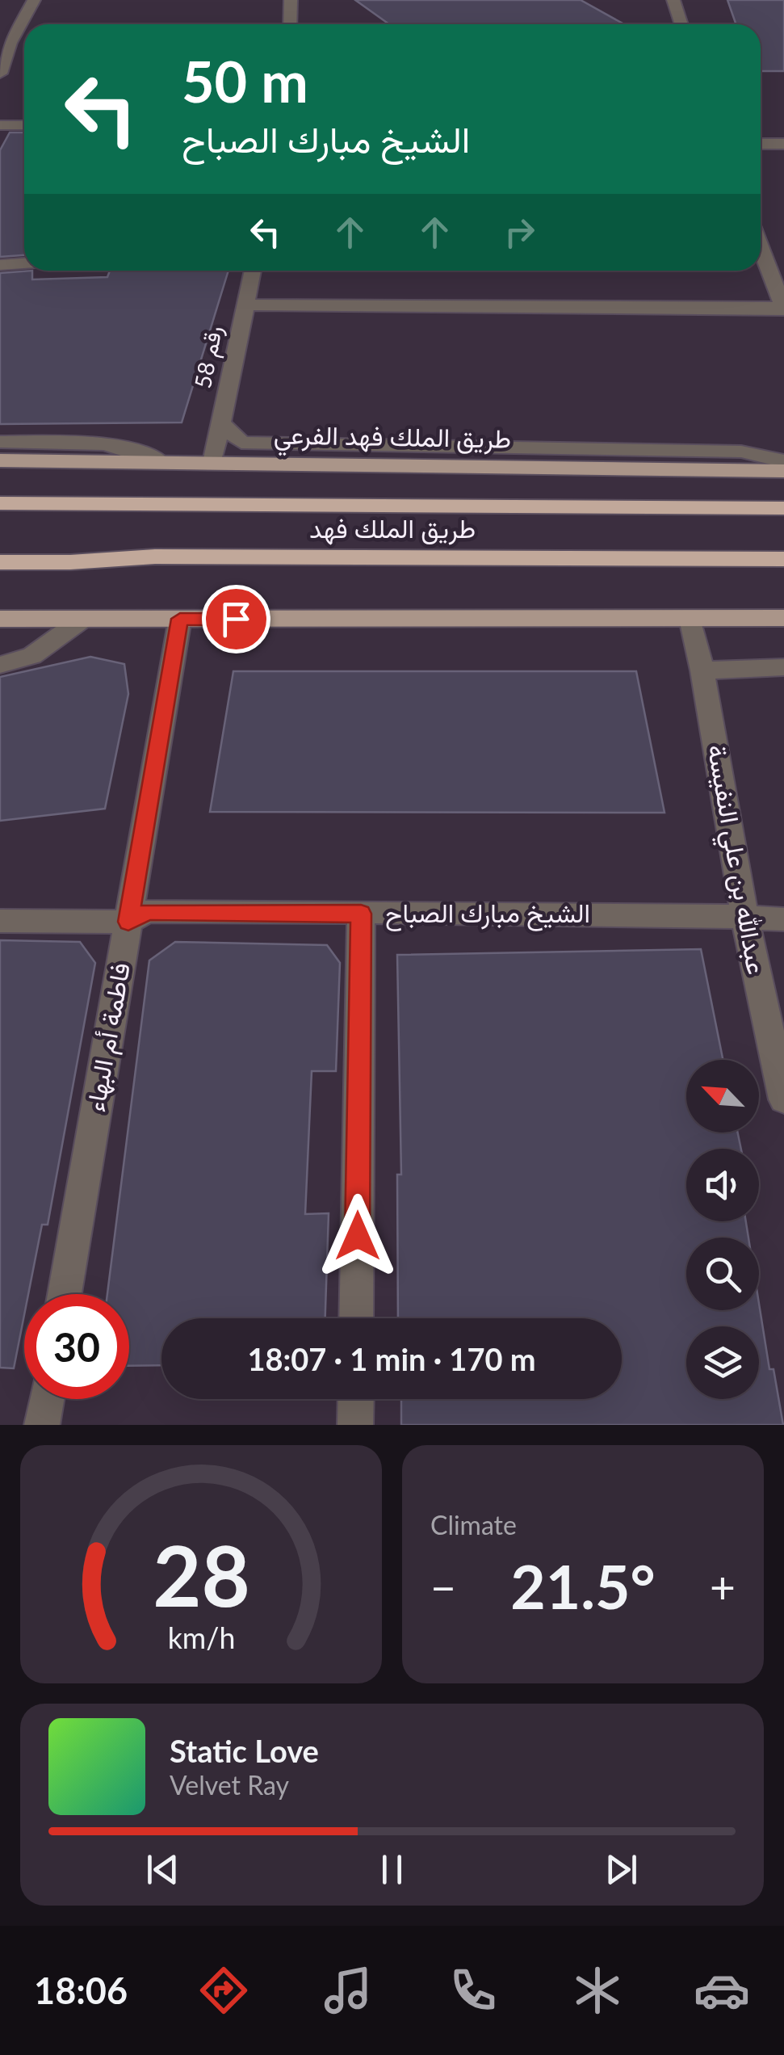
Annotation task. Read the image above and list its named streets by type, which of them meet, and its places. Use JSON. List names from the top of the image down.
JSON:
{
  "streets": {
    "highway": ["طريق الملك فهد"],
    "main road": ["طريق الملك فهد الفرعي"],
    "street": [
      "رقم 58",
      "عبدالله بن علي النفيسة",
      "الشيخ مبارك الصباح",
      "فاطمة أم البهاء"
    ]
  },
  "crossings": [
    ["رقم 58", "طريق الملك فهد الفرعي"],
    ["عبدالله بن علي النفيسة", "الشيخ مبارك الصباح"],
    ["الشيخ مبارك الصباح", "فاطمة أم البهاء"]
  ],
  "north": "top left",
  "page": {
    "turn": ["50 m", "الشيخ مبارك الصباح"],
    "limit": "30",
    "trip": "18:07 · 1 min · 170 m",
    "tile": "Climate",
    "heat": ["−", "21.5°", "+"],
    "song": ["Static Love", "Velvet Ray"],
    "tabs": "18:06",
    "gauge": ["28", "km/h"]
  }
}
